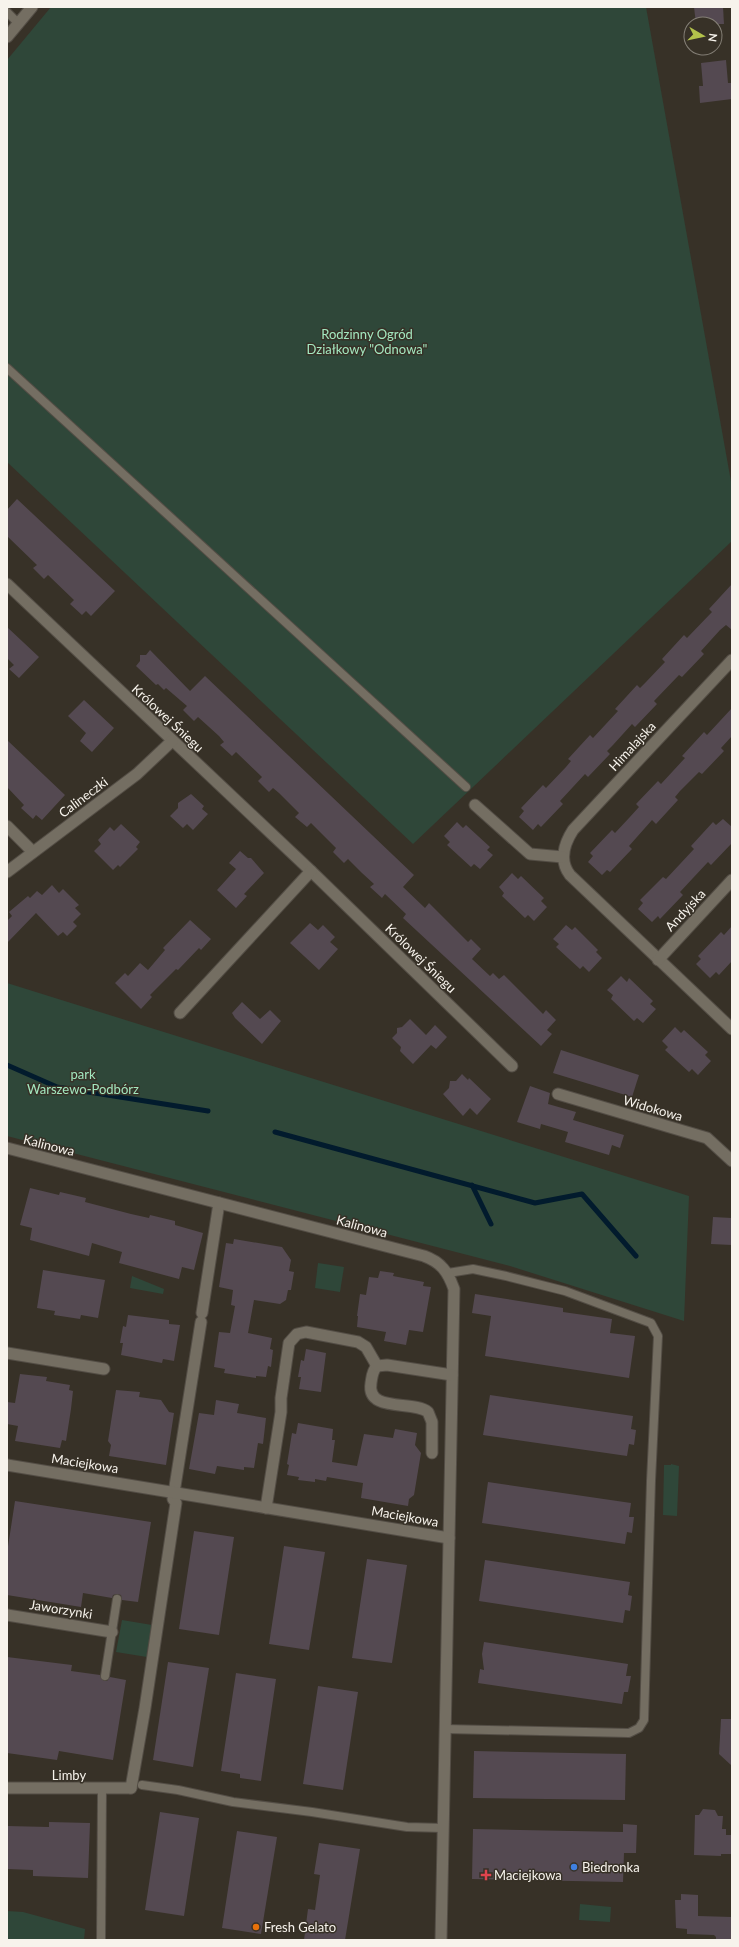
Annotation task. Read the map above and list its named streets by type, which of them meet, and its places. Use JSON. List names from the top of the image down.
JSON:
{
  "streets": {
    "street": [
      "Królowej Śniegu",
      "Himalajska",
      "Calineczki",
      "Andyjska",
      "Widokowa",
      "Kalinowa",
      "Maciejkowa",
      "Jaworzynki",
      "Limby"
    ]
  },
  "crossings": [
    ["Królowej Śniegu", "Calineczki"],
    ["Kalinowa", "Maciejkowa"],
    ["Maciejkowa", "Limby"]
  ],
  "parks": ["Rodzinny Ogród Działkowy \"Odnowa\"", "park Warszewo-Podbórz"],
  "places": {
    "other": ["Biedronka", "Fresh Gelato"],
    "health": ["Maciejkowa"]
  },
  "north": "right"
}
